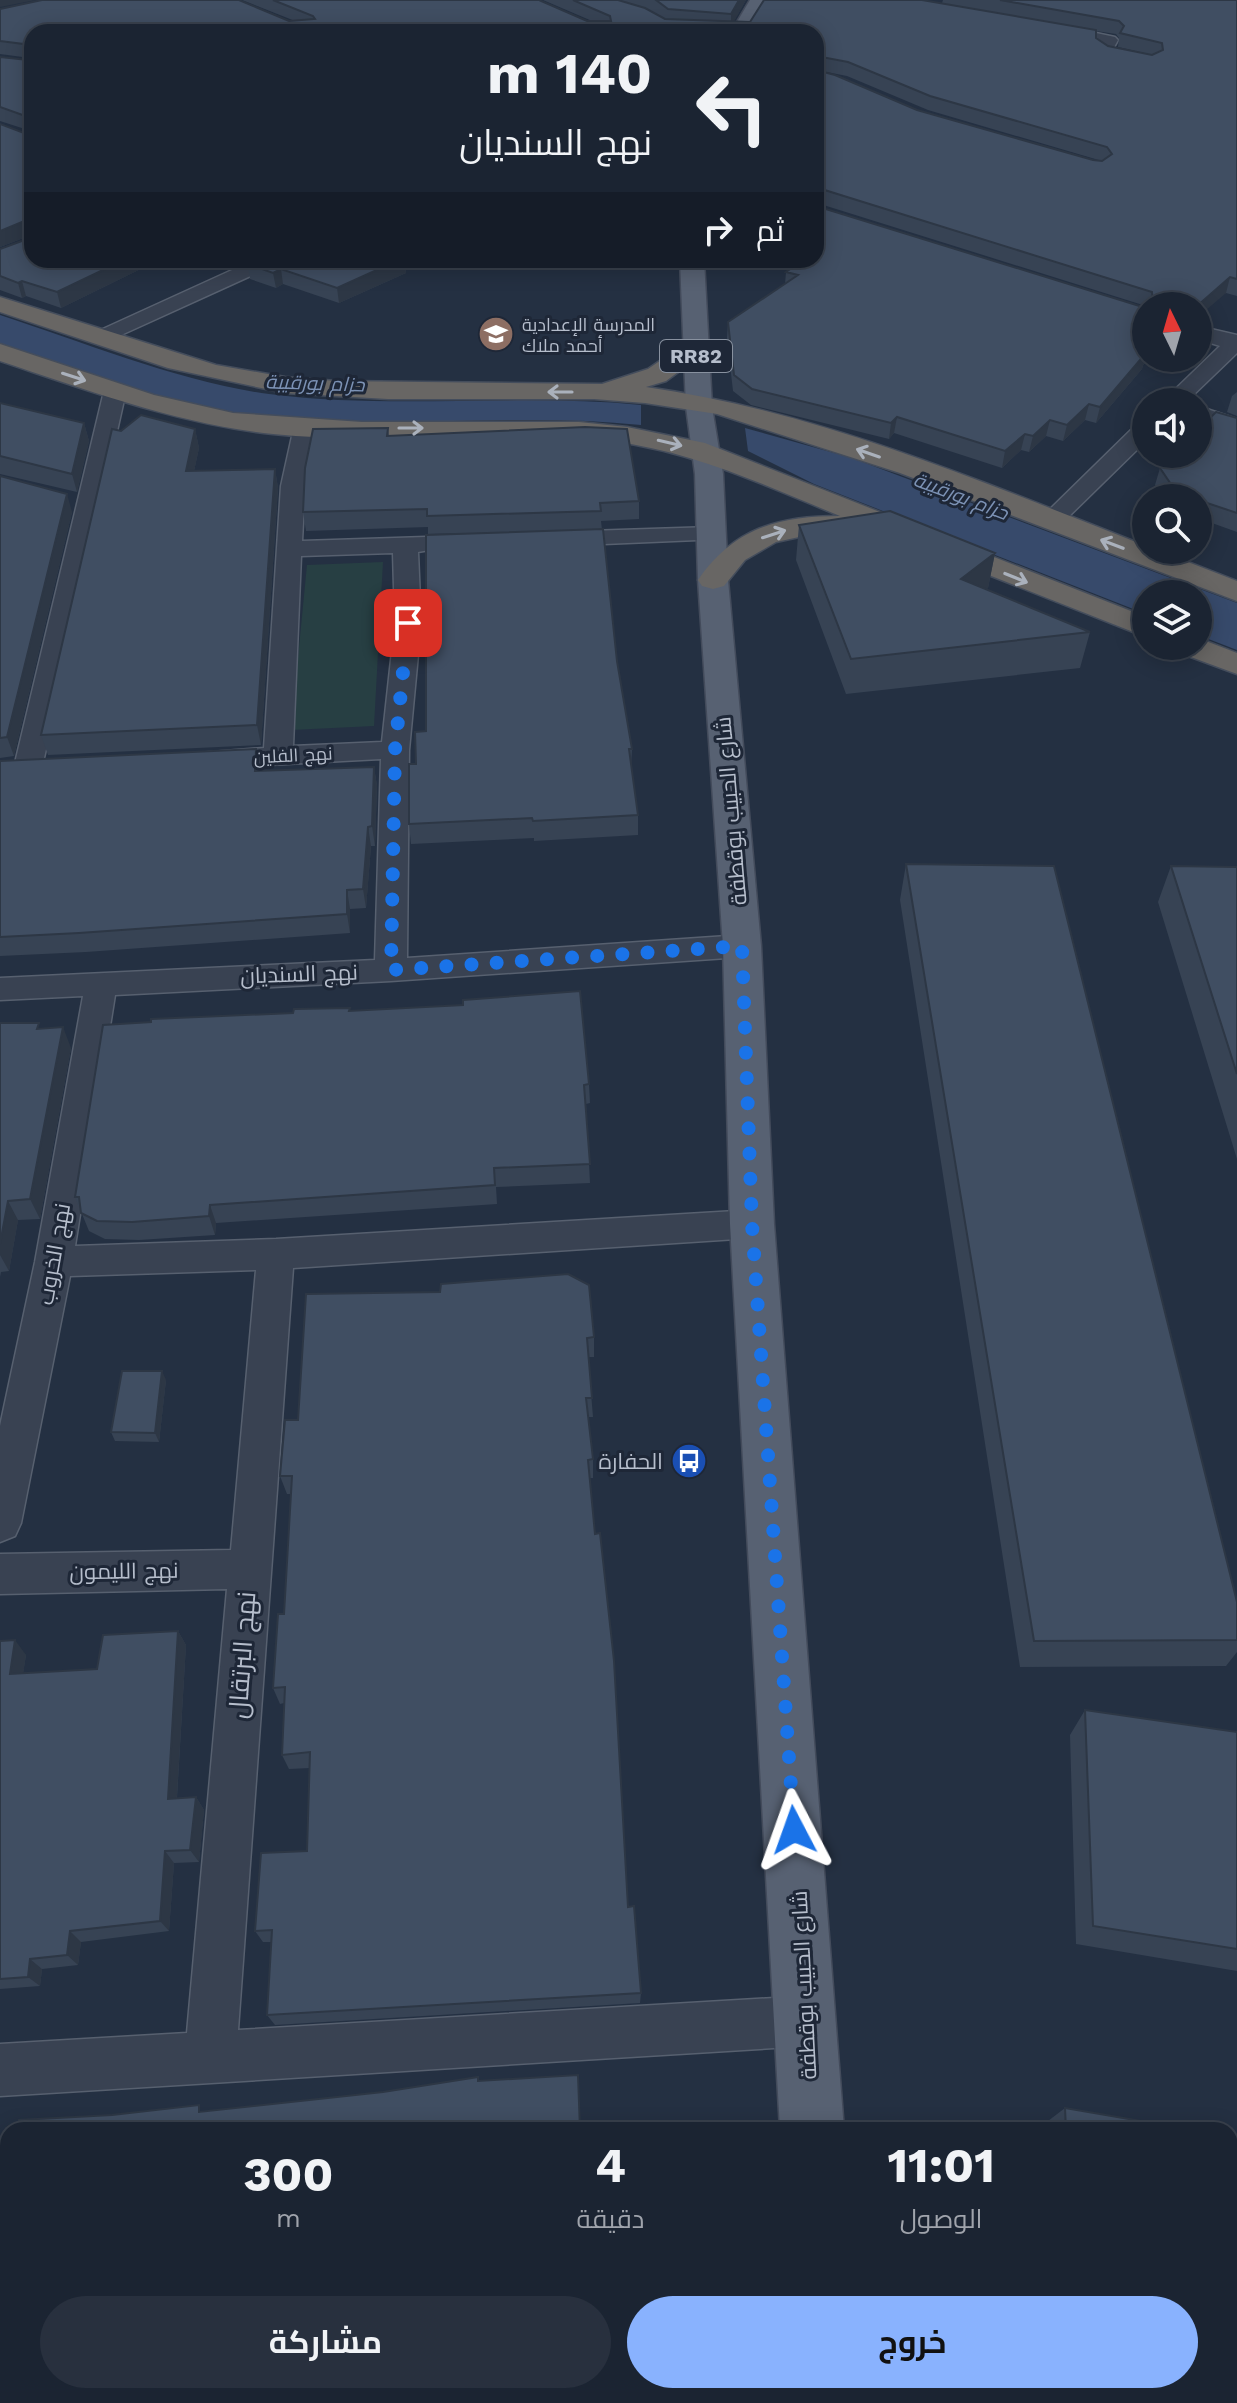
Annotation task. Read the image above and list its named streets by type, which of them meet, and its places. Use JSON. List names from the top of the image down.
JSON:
{
  "streets": {
    "main road": ["RR82", "شارع الحبيب بوقطفة"],
    "street": [
      "نهج الفلين",
      "نهج السنديان",
      "نهج الخروب",
      "نهج الليمون",
      "نهج البرتقال"
    ]
  },
  "crossings": [
    ["RR82", "شارع الحبيب بوقطفة"],
    ["شارع الحبيب بوقطفة", "نهج السنديان"],
    ["نهج السنديان", "نهج الخروب"],
    ["نهج الليمون", "نهج البرتقال"]
  ],
  "water": ["حزام بورقيبة"],
  "places": {
    "school or university": ["المدرسة الإعدادية أحمد ملاك"],
    "bus stop": ["الحفارة"]
  },
  "north": "top",
  "page": {
    "turn": ["140 m", "نهج السنديان"],
    "then": "ثم",
    "eta": [
      "11:01",
      "الوصول",
      "4",
      "دقيقة",
      "300",
      "m"
    ],
    "buttons": ["خروج", "مشاركة"]
  }
}
